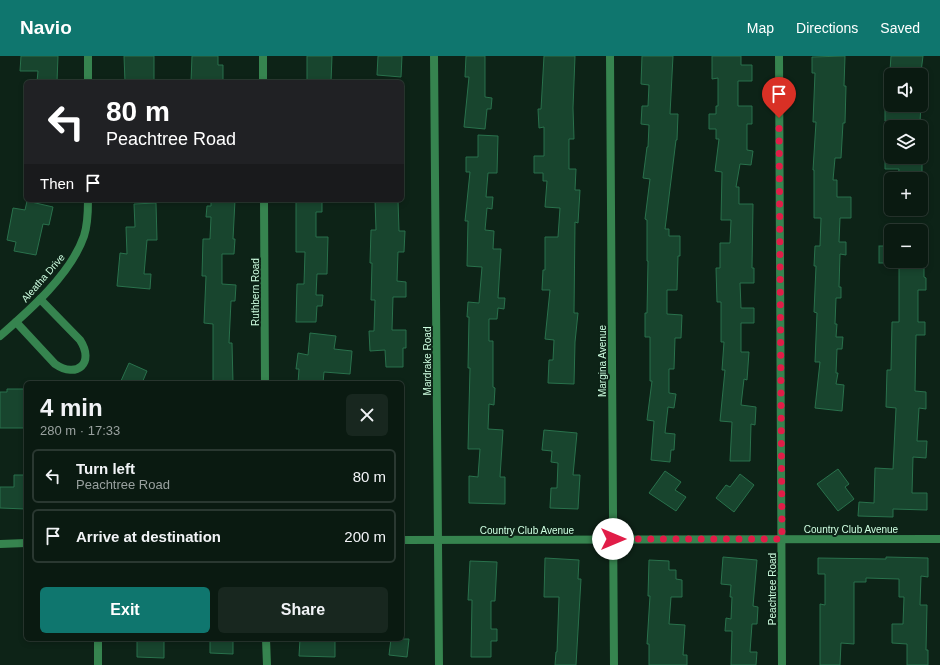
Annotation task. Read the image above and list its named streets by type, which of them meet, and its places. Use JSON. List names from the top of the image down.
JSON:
{
  "streets": {
    "street": [
      "Aleatha Drive",
      "Ruthbern Road",
      "Mardrake Road",
      "Margina Avenue",
      "Country Club Avenue",
      "Peachtree Road"
    ]
  },
  "crossings": [
    ["Mardrake Road", "Country Club Avenue"],
    ["Margina Avenue", "Country Club Avenue"],
    ["Country Club Avenue", "Peachtree Road"]
  ],
  "page": {
    "header": "Navio",
    "nav": ["Map", "Directions", "Saved"],
    "map_buttons": ["+", "−"],
    "turn": ["80 m", "Peachtree Road"],
    "then": "Then",
    "heading": ["4 min", "280 m · 17:33"],
    "list": [
      {
        "name": "Turn left",
        "note": "Peachtree Road",
        "value": "80 m"
      },
      {
        "name": "Arrive at destination",
        "value": "200 m"
      }
    ],
    "buttons": ["Exit", "Share"]
  }
}
